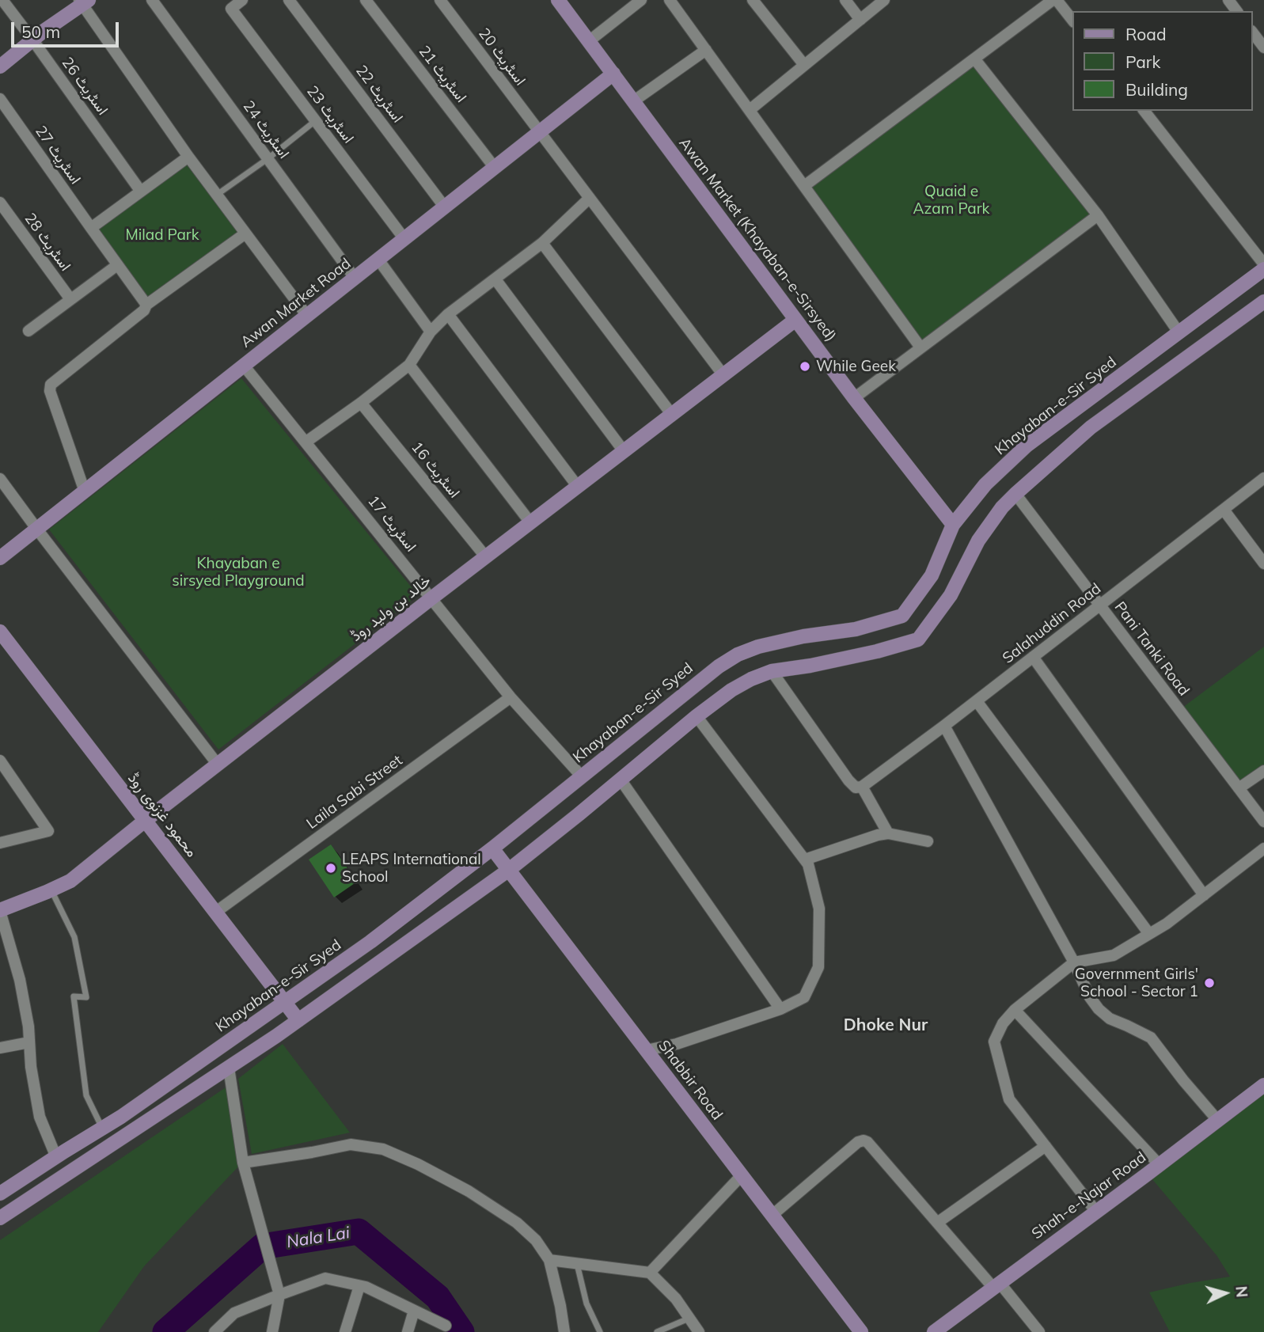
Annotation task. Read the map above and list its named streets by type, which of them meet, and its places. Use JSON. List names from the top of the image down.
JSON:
{
  "streets": {
    "street": [
      "اسٹریٹ 20",
      "اسٹریٹ 21",
      "اسٹریٹ 26",
      "اسٹریٹ 22",
      "اسٹریٹ 23",
      "اسٹریٹ 24",
      "اسٹریٹ 27",
      "Awan Market (Khayaban-e-Sirsyed)",
      "اسٹریٹ 28",
      "Awan Market Road",
      "Khayaban-e-Sir Syed",
      "اسٹریٹ 16",
      "اسٹریٹ 17",
      "خالد بن ولید روڈ",
      "Salahuddin Road",
      "Pani Tanki Road",
      "Laila Sabi Street",
      "محمود غزنوی روڈ",
      "Shabbir Road",
      "Shah-e-Najar Road"
    ]
  },
  "crossings": [
    ["اسٹریٹ 20", "Awan Market Road"],
    ["اسٹریٹ 20", "خالد بن ولید روڈ"],
    ["اسٹریٹ 21", "Awan Market Road"],
    ["اسٹریٹ 22", "Awan Market Road"],
    ["اسٹریٹ 23", "Awan Market Road"],
    ["اسٹریٹ 24", "Awan Market Road"],
    ["Awan Market (Khayaban-e-Sirsyed)", "Awan Market Road"],
    ["Awan Market (Khayaban-e-Sirsyed)", "Khayaban-e-Sir Syed"],
    ["Awan Market (Khayaban-e-Sirsyed)", "خالد بن ولید روڈ"],
    ["Awan Market Road", "اسٹریٹ 17"],
    ["Khayaban-e-Sir Syed", "اسٹریٹ 17"],
    ["Khayaban-e-Sir Syed", "محمود غزنوی روڈ"],
    ["Khayaban-e-Sir Syed", "Shabbir Road"],
    ["اسٹریٹ 16", "خالد بن ولید روڈ"],
    ["اسٹریٹ 17", "خالد بن ولید روڈ"],
    ["اسٹریٹ 17", "Laila Sabi Street"],
    ["خالد بن ولید روڈ", "محمود غزنوی روڈ"],
    ["Salahuddin Road", "Pani Tanki Road"],
    ["Laila Sabi Street", "محمود غزنوی روڈ"]
  ],
  "districts": ["Dhoke Nur"],
  "water": ["Nala Lai"],
  "parks": ["Quaid e Azam Park", "Milad Park", "Khayaban e sirsyed Playground"],
  "places": ["While Geek", "LEAPS International School", "Government Girls' School - Sector 1"],
  "legend": ["Road", "Park", "Building"],
  "scale_bar": "50 m",
  "north": "right"
}
